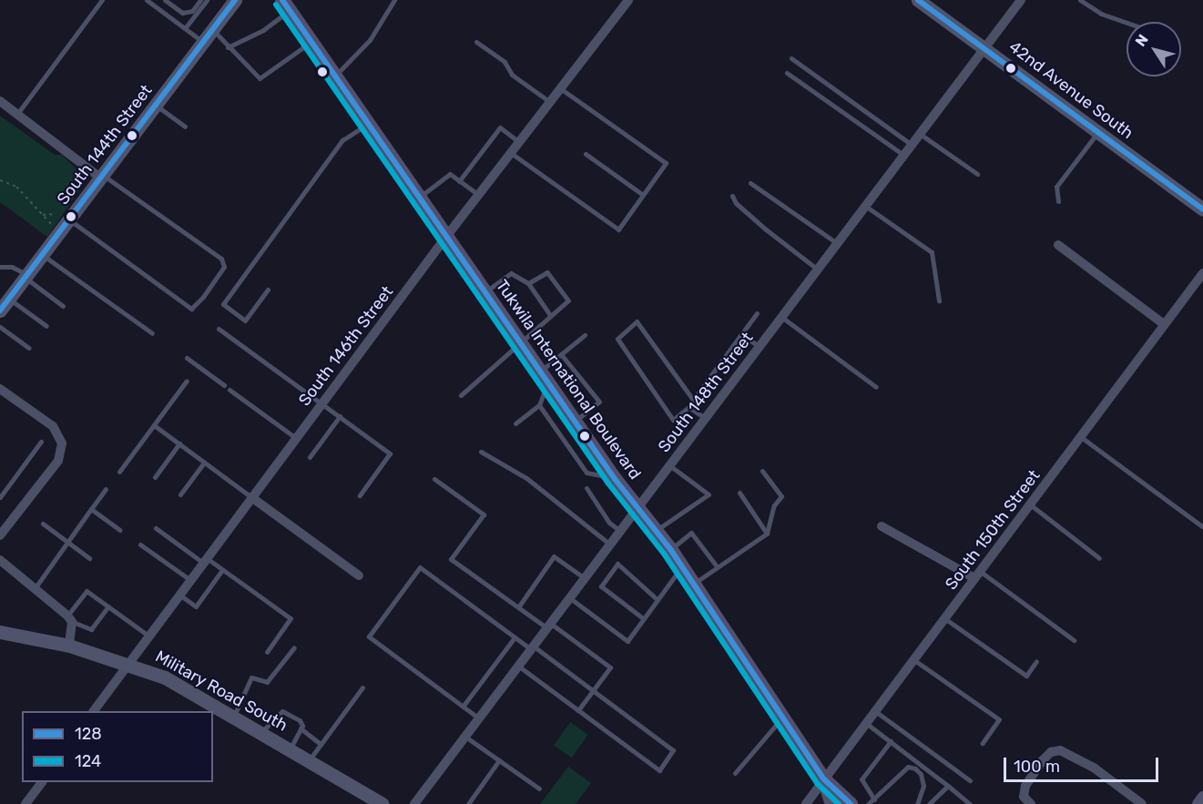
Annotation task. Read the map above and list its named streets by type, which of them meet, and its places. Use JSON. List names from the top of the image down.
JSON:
{
  "streets": {
    "main road": ["Tukwila International Boulevard"],
    "street": [
      "42nd Avenue South",
      "South 144th Street",
      "South 146th Street",
      "South 148th Street",
      "South 150th Street",
      "Military Road South"
    ]
  },
  "crossings": [
    ["42nd Avenue South", "South 148th Street"],
    ["South 146th Street", "Tukwila International Boulevard"],
    ["South 146th Street", "Military Road South"],
    ["Tukwila International Boulevard", "South 148th Street"],
    ["Tukwila International Boulevard", "South 150th Street"]
  ],
  "lines": ["transit line 128", "transit line 124"],
  "legend": ["128", "124"],
  "scale_bar": "100 m",
  "north": "top left"
}
